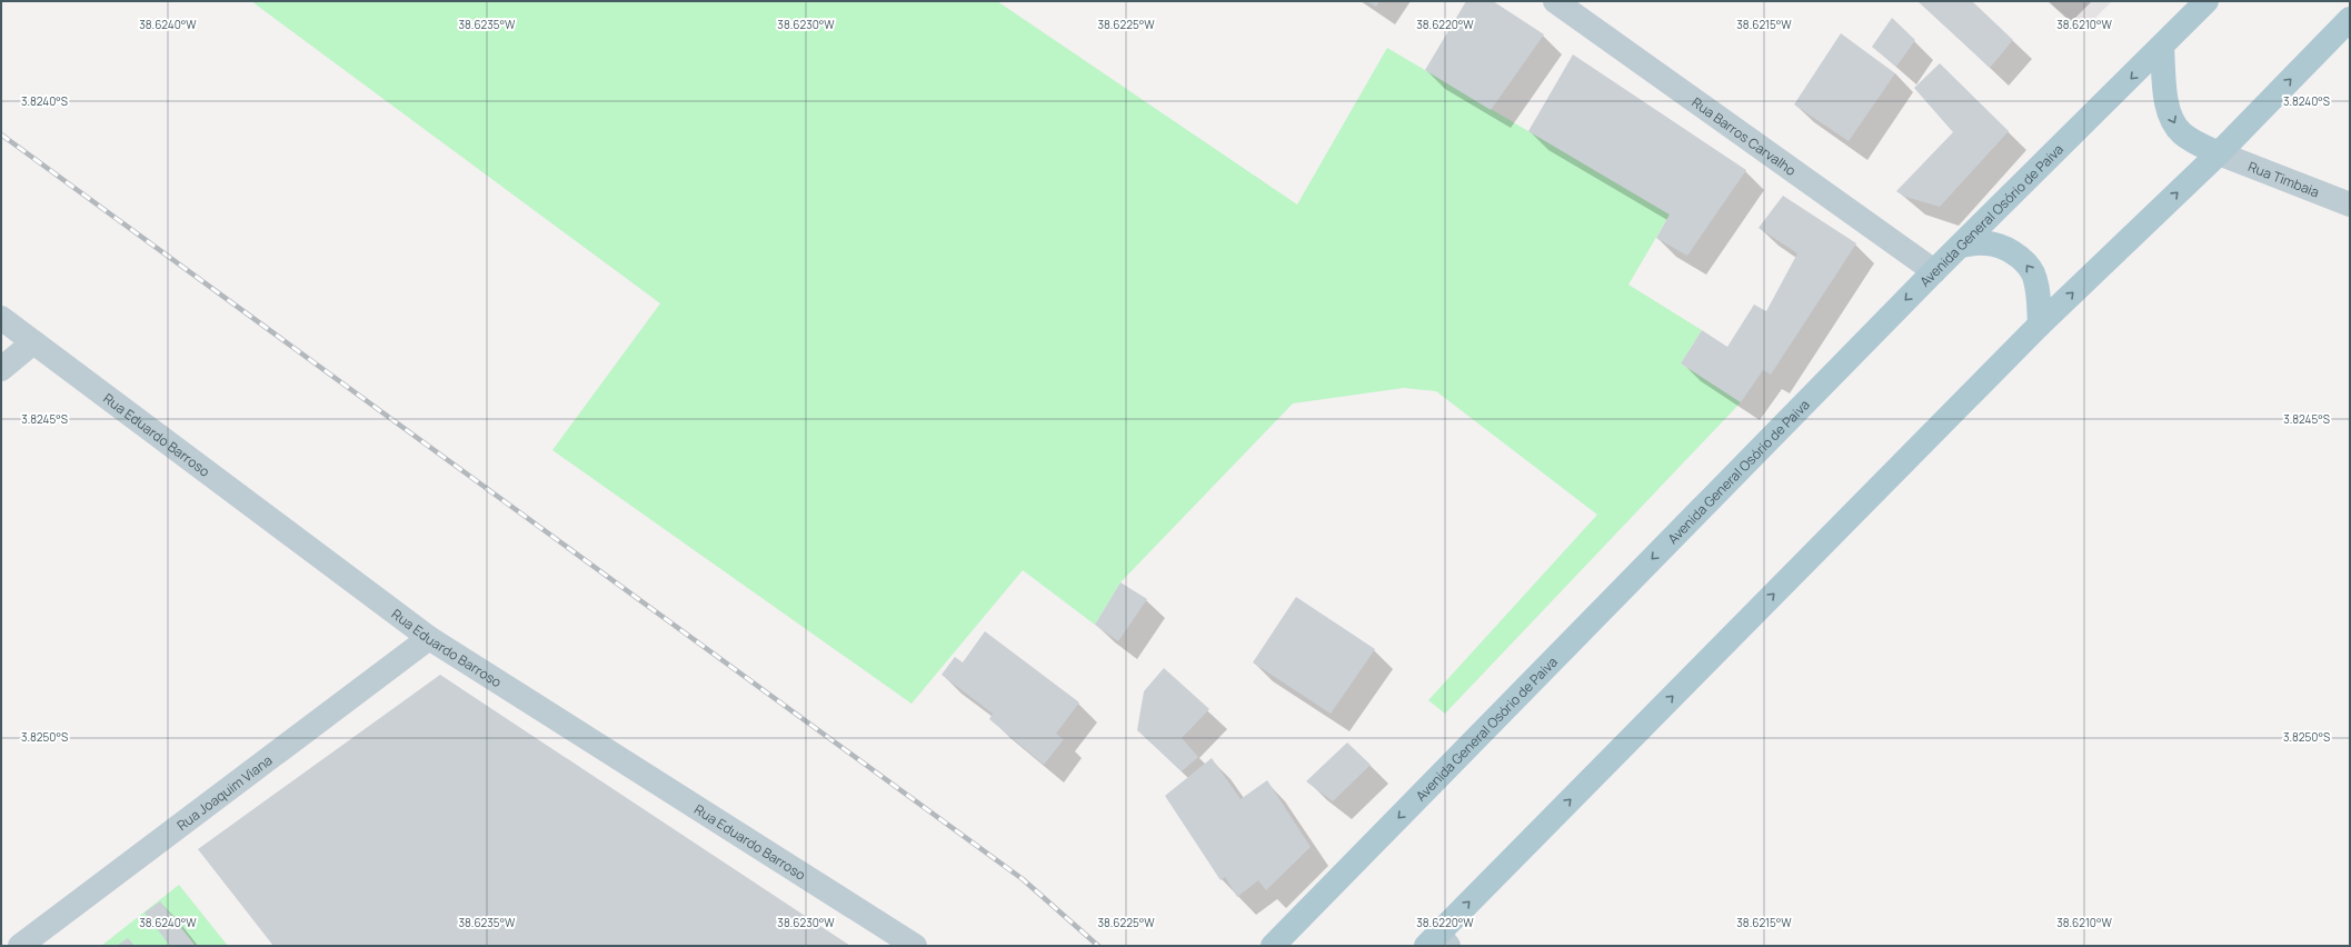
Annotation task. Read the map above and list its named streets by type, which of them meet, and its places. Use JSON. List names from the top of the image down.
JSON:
{
  "streets": {
    "main road": ["Avenida General Osório de Paiva"],
    "street": [
      "Rua Barros Carvalho",
      "Rua Timbaia",
      "Rua Eduardo Barroso",
      "Rua Joaquim Viana"
    ]
  },
  "crossings": [
    ["Rua Barros Carvalho", "Avenida General Osório de Paiva"],
    ["Rua Eduardo Barroso", "Rua Joaquim Viana"]
  ],
  "coordinates": [
    "38.6240°W",
    "38.6235°W",
    "38.6230°W",
    "38.6225°W",
    "38.6220°W",
    "38.6215°W",
    "38.6210°W",
    "3.8240°S",
    "3.8245°S",
    "3.8250°S"
  ]
}
